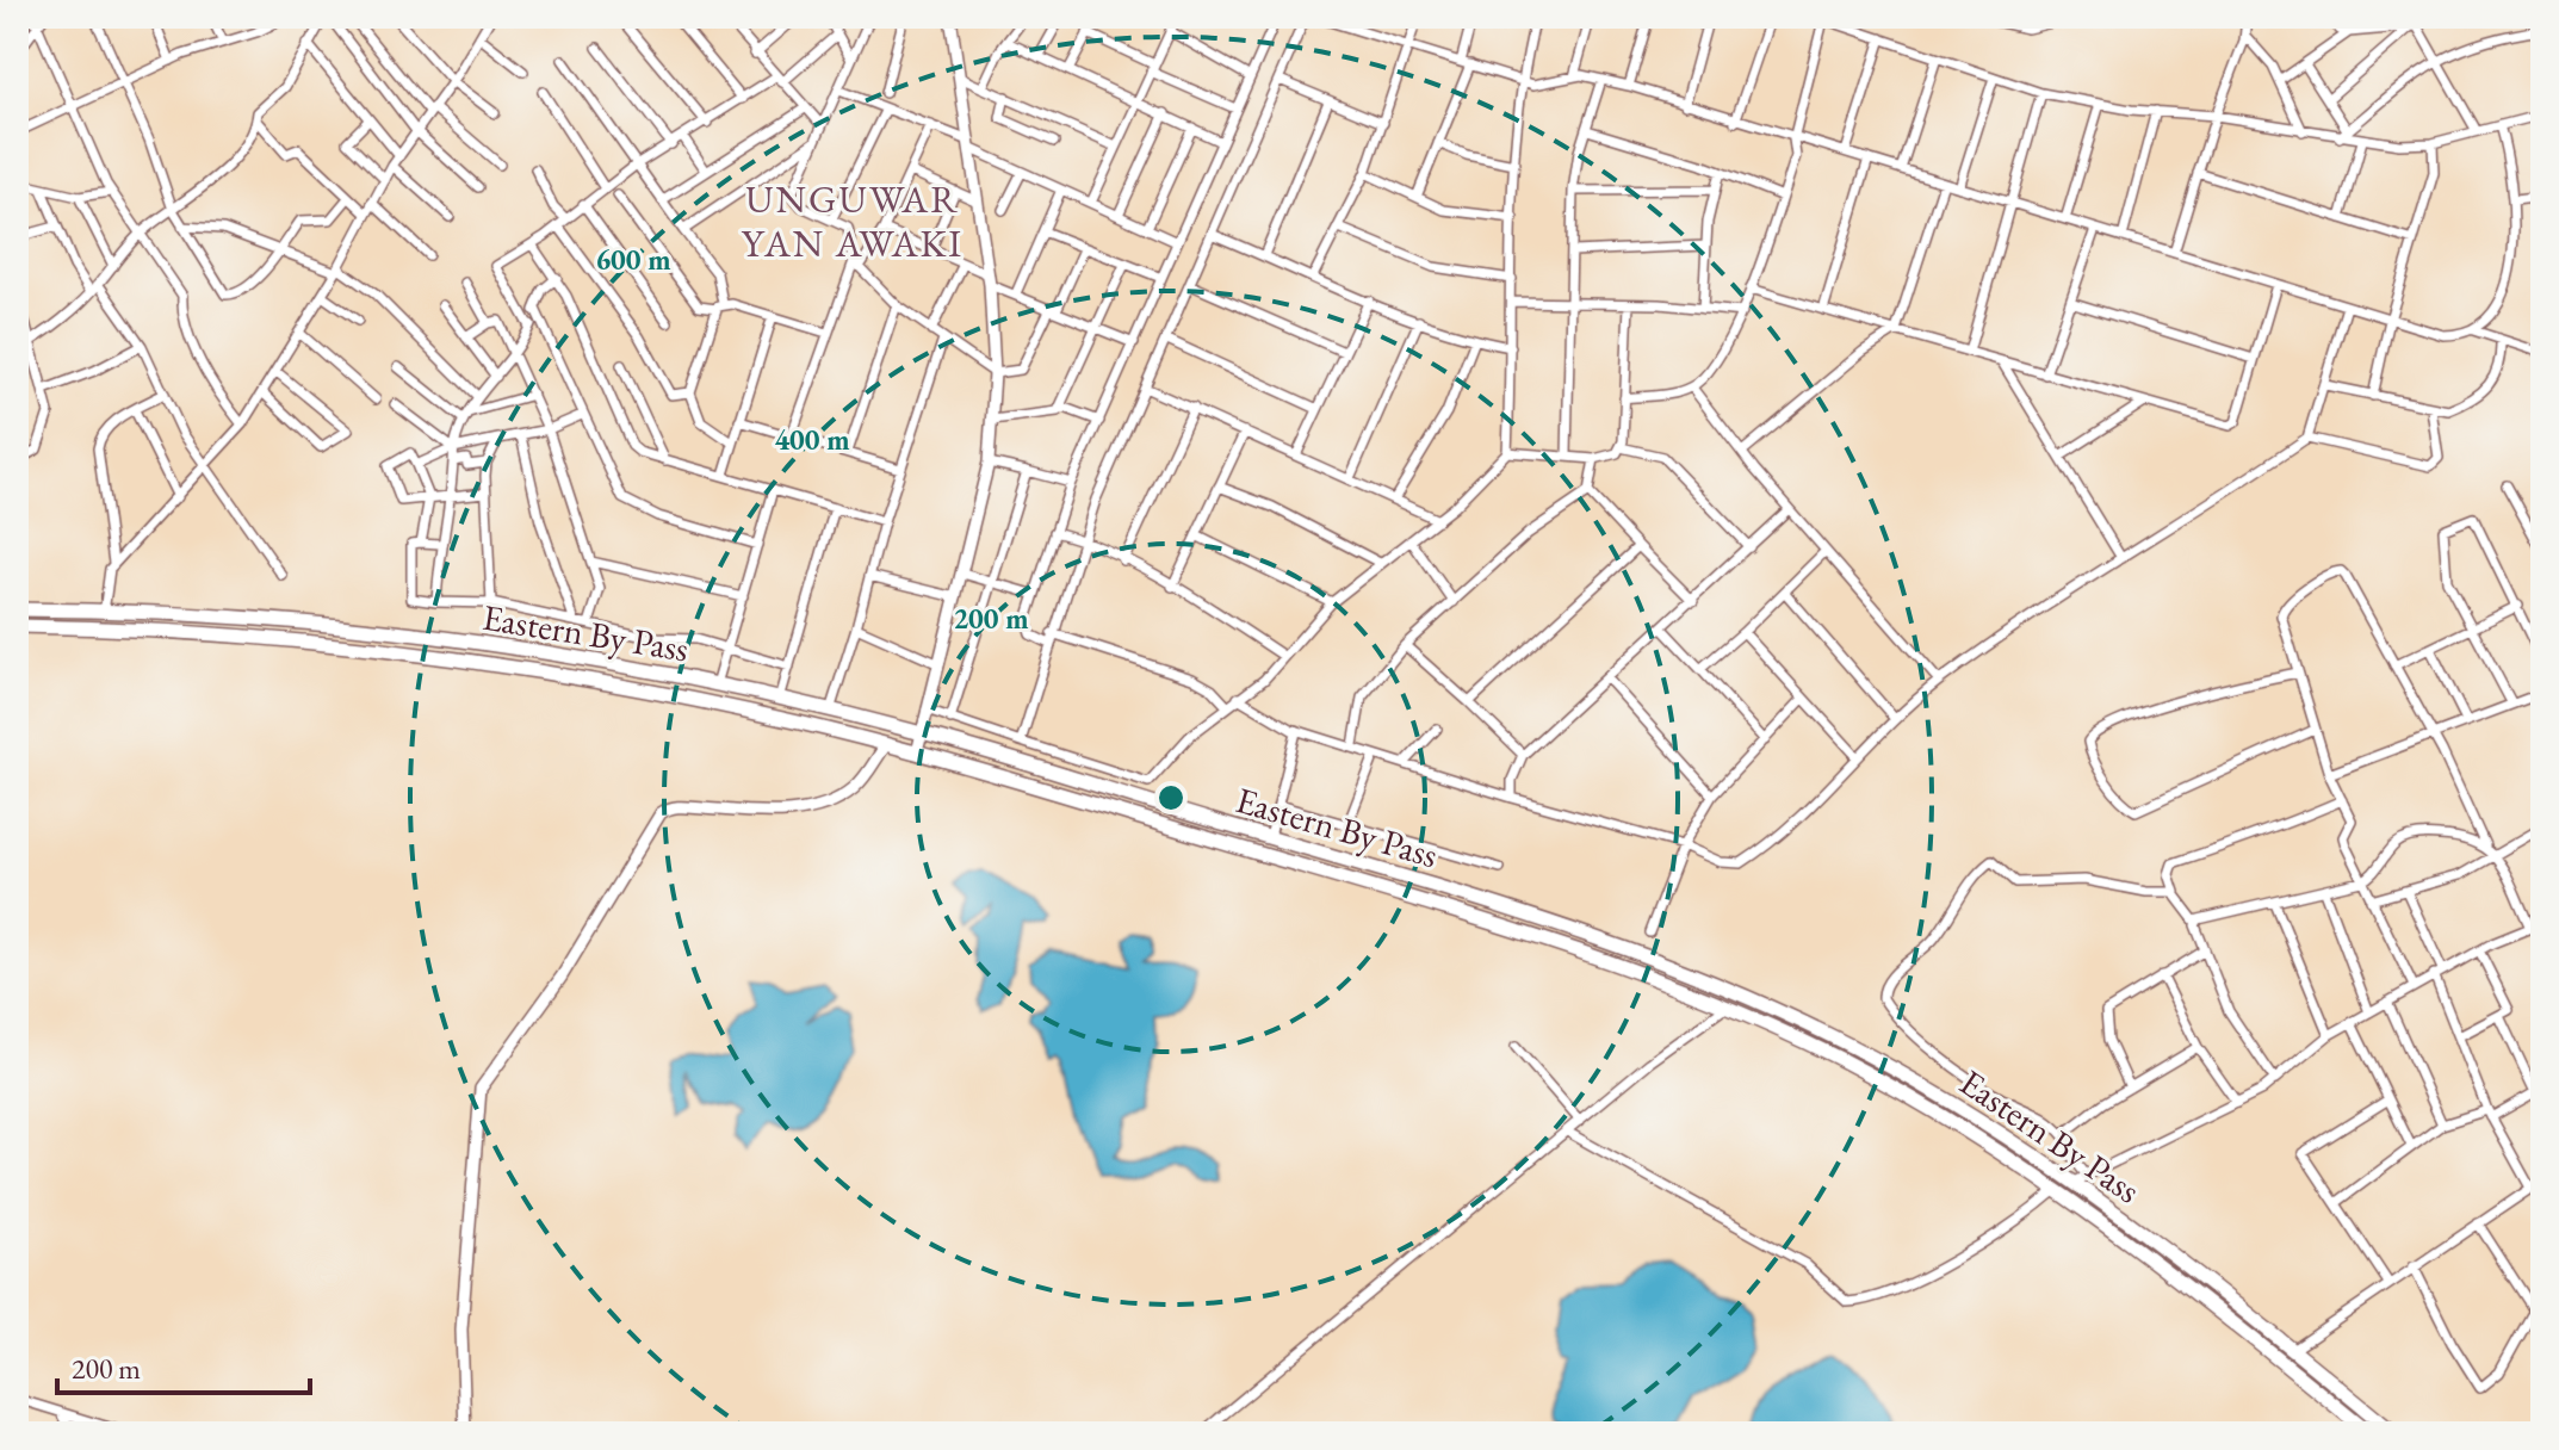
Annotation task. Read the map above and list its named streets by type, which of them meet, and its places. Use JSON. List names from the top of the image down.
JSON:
{
  "streets": {
    "main road": ["Eastern By Pass"]
  },
  "districts": ["UNGUWAR YAN AWAKI"],
  "scale_bar": "200 m",
  "rings": ["600 m", "400 m", "200 m"]
}
